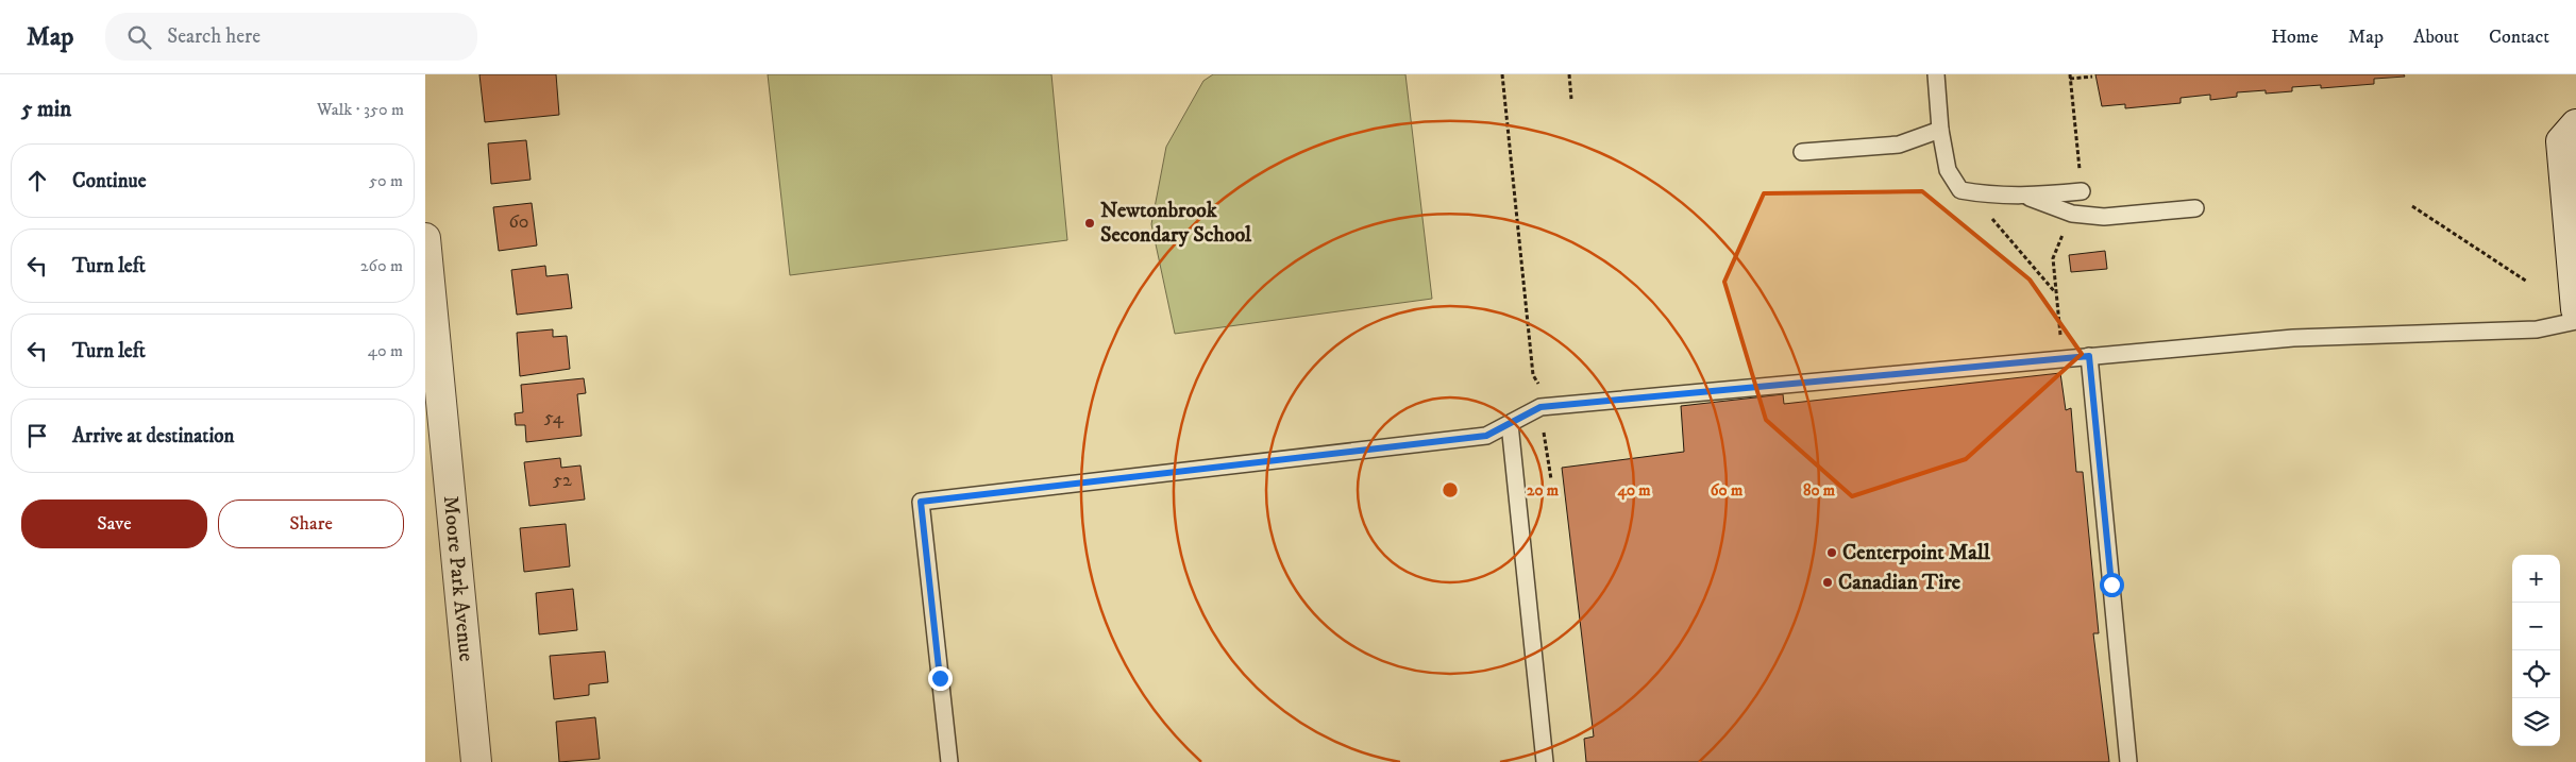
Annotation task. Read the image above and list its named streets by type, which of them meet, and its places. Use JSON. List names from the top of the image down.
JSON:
{
  "streets": {
    "street": ["Moore Park Avenue"]
  },
  "places": ["Newtonbrook Secondary School", "Centerpoint Mall", "Canadian Tire"],
  "house_numbers": ["60", "54", "52"],
  "page": {
    "header": "Map",
    "search": "Search here",
    "nav": [
      "Home",
      "Map",
      "About",
      "Contact"
    ],
    "heading": ["5 min", "Walk · 350 m"],
    "list": [
      ["Continue", "50 m"],
      ["Turn left", "260 m"],
      ["Turn left", "40 m"],
      "Arrive at destination"
    ],
    "buttons": ["Save", "Share"],
    "map_buttons": ["+", "−"]
  },
  "rings": [
    "20 m",
    "40 m",
    "60 m",
    "80 m"
  ]
}
